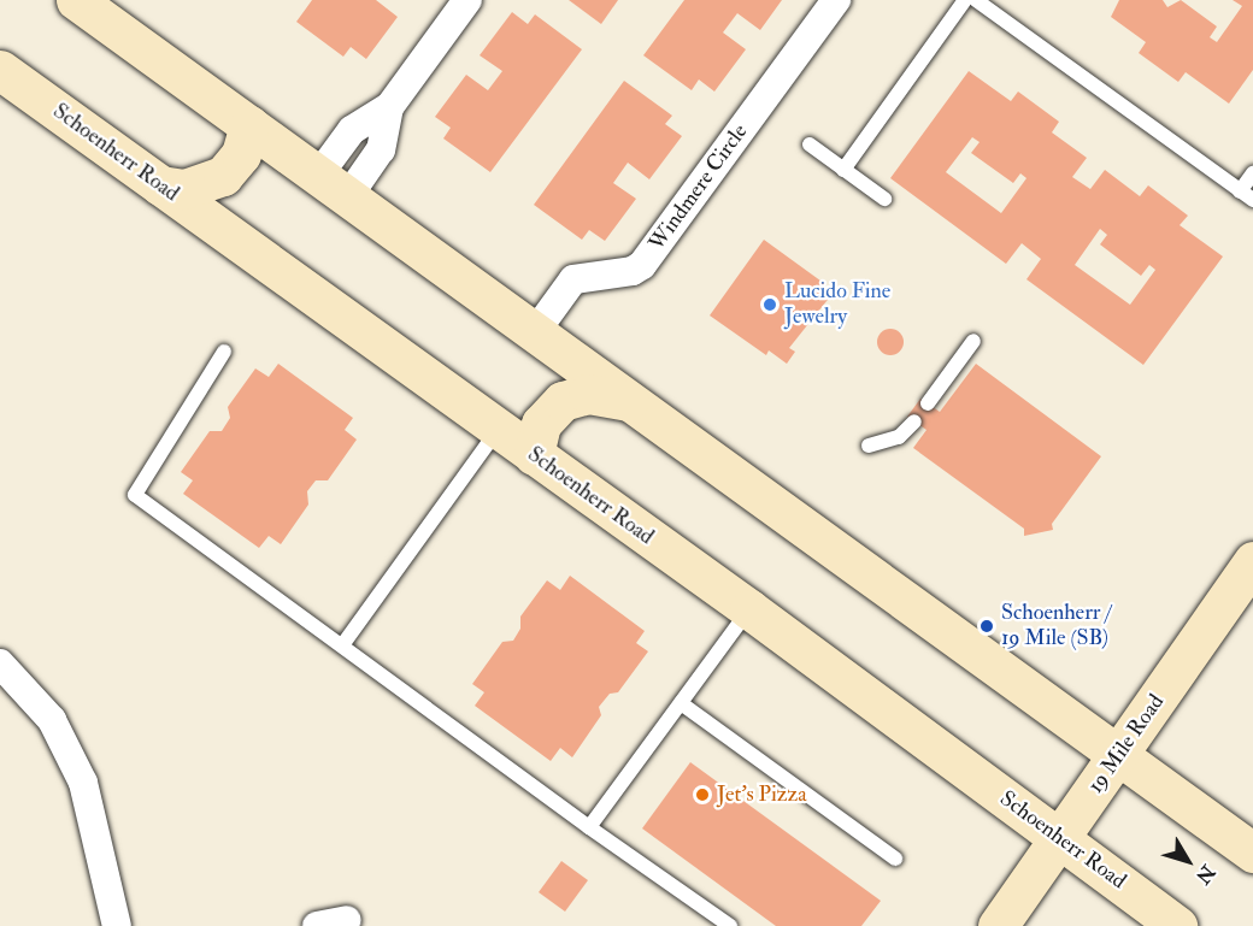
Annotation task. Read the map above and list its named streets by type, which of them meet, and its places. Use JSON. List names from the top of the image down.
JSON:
{
  "streets": {
    "main road": ["Schoenherr Road", "19 Mile Road"],
    "street": ["Windmere Circle"]
  },
  "crossings": [
    ["Schoenherr Road", "19 Mile Road"]
  ],
  "places": ["Lucido Fine Jewelry", "Schoenherr / 19 Mile (SB)", "Jet's Pizza"],
  "north": "bottom right"
}
